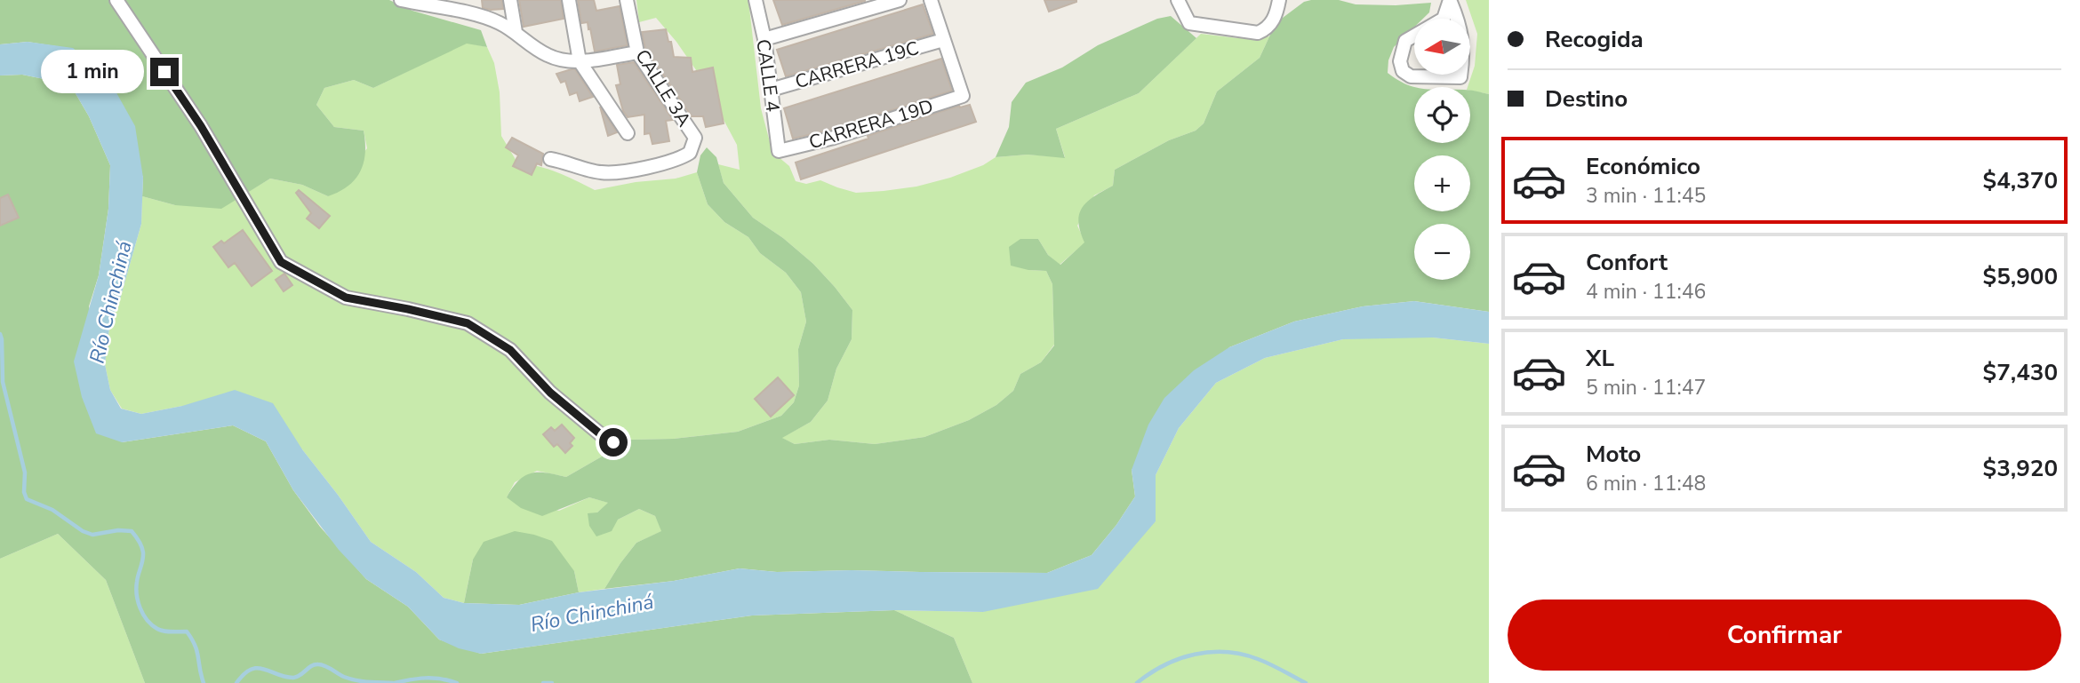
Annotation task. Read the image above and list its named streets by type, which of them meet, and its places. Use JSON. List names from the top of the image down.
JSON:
{
  "streets": {
    "street": [
      "CARRERA 19C",
      "CALLE 4",
      "CALLE 3A",
      "CARRERA 19D"
    ]
  },
  "crossings": [
    ["CARRERA 19C", "CALLE 4"],
    ["CARRERA 19C", "CARRERA 19D"],
    ["CALLE 4", "CARRERA 19D"]
  ],
  "water": ["Río Chinchiná"],
  "north": "left",
  "page": {
    "banner": ["Recogida", "Destino"],
    "map_buttons": ["+", "−"],
    "bubble": "1 min",
    "list": [
      {
        "name": "Económico",
        "note": "3 min · 11:45",
        "value": "$4,370"
      },
      {
        "name": "Confort",
        "note": "4 min · 11:46",
        "value": "$5,900"
      },
      {
        "name": "XL",
        "note": "5 min · 11:47",
        "value": "$7,430"
      },
      {
        "name": "Moto",
        "note": "6 min · 11:48",
        "value": "$3,920"
      }
    ],
    "buttons": "Confirmar"
  }
}
